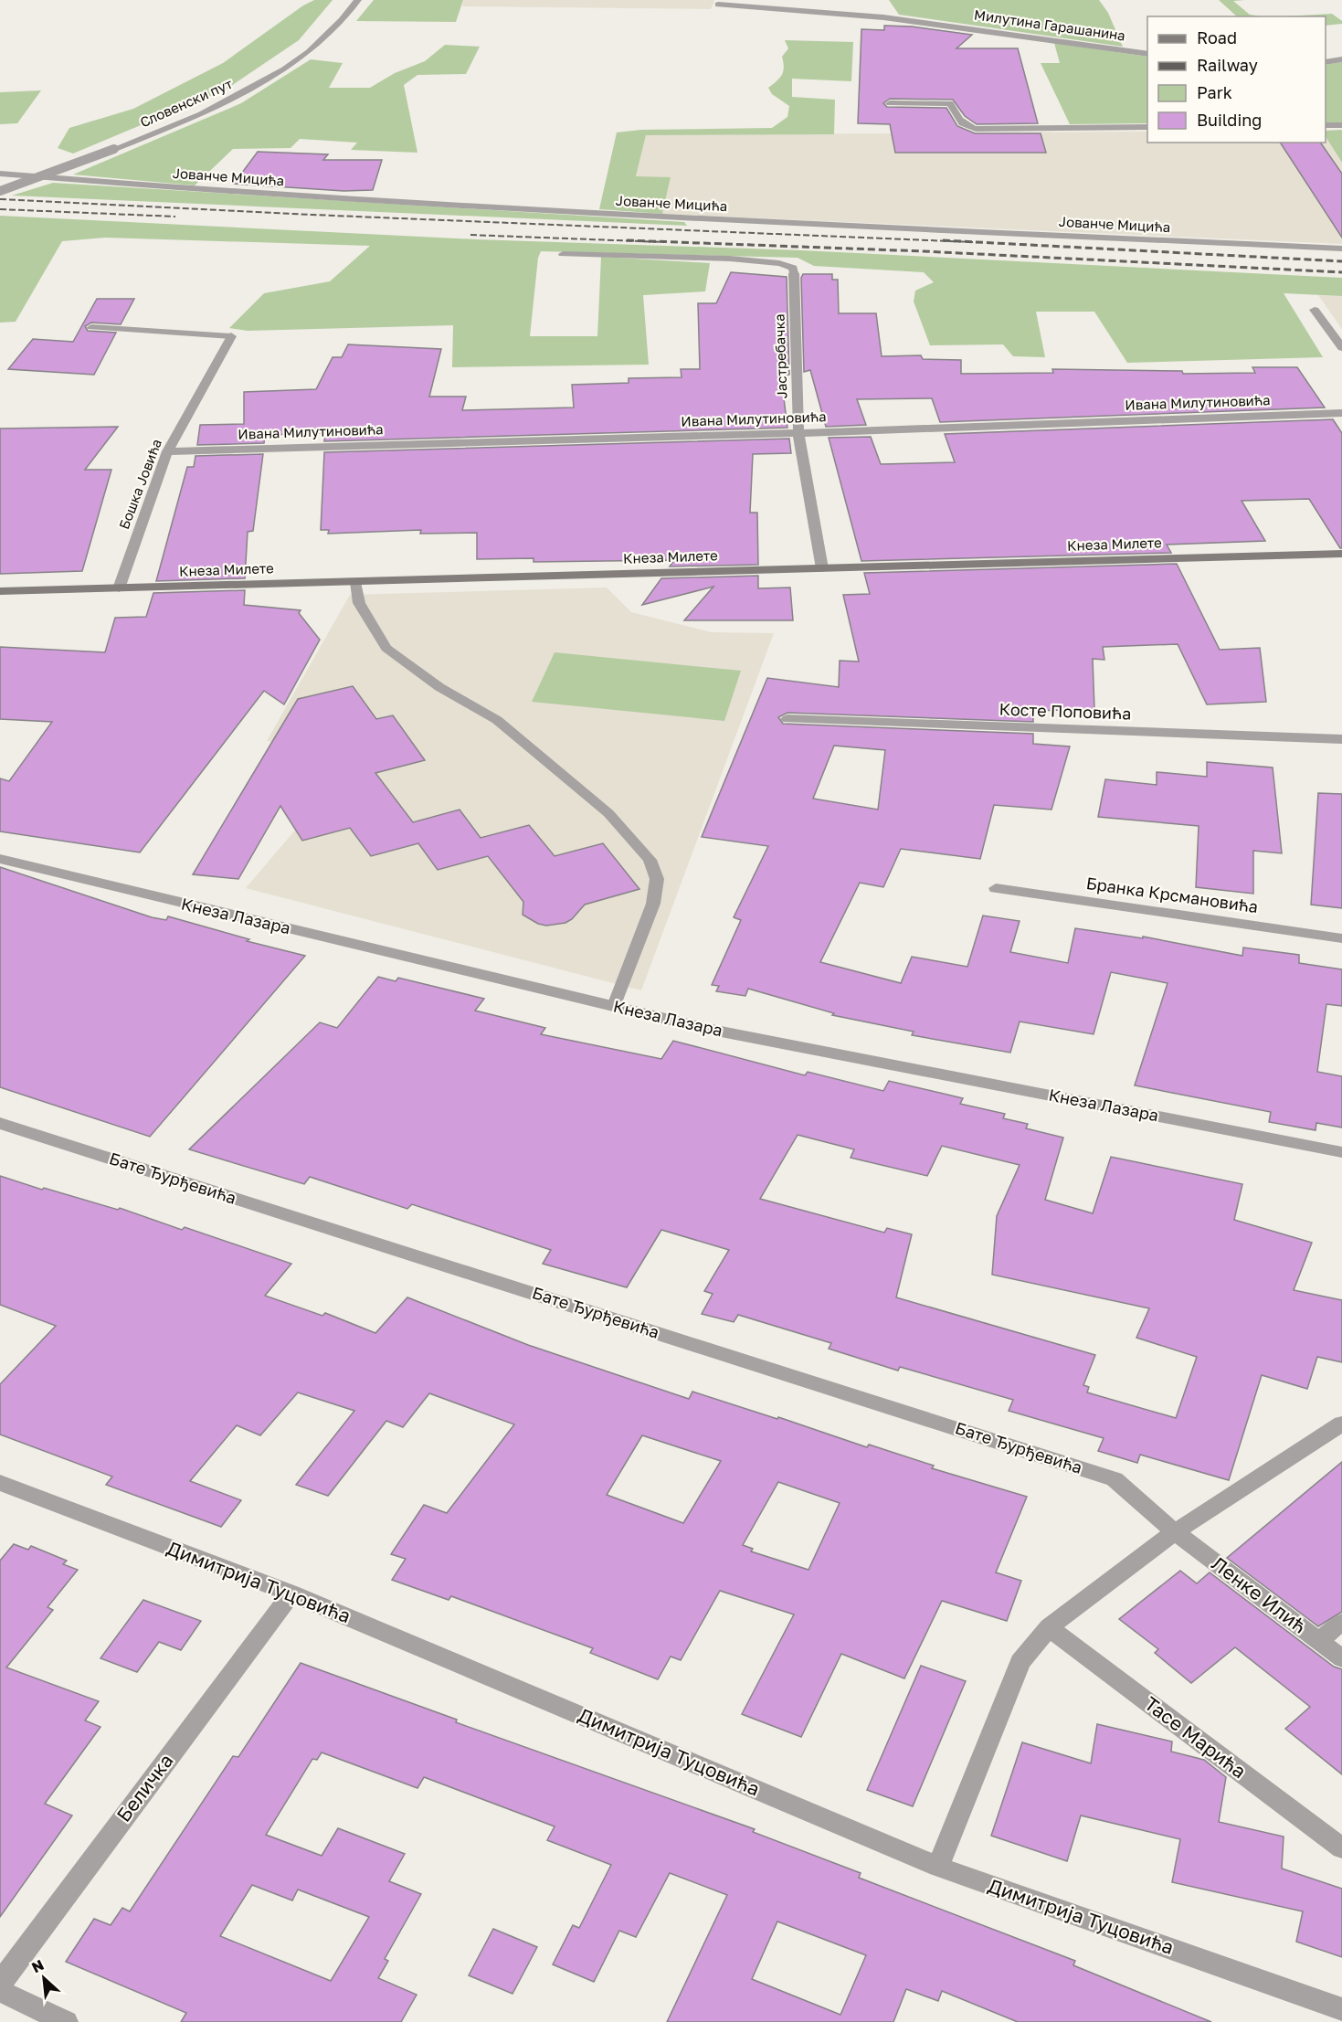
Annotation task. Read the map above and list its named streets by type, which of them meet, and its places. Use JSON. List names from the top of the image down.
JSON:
{
  "streets": {
    "main road": ["Кнеза Милете"],
    "street": [
      "Милутина Гарашанина",
      "Словенски пут",
      "Јованче Мицића",
      "Јастребачка",
      "Ивана Милутиновића",
      "Бошка Јовића",
      "Косте Поповића",
      "Бранка Крсмановића",
      "Кнеза Лазара",
      "Бате Ђурђевића",
      "Димитрија Туцовића",
      "Ленке Илић",
      "Тасе Марића",
      "Беличка"
    ]
  },
  "crossings": [
    ["Јастребачка", "Ивана Милутиновића"],
    ["Јастребачка", "Кнеза Милете"],
    ["Ивана Милутиновића", "Бошка Јовића"],
    ["Бошка Јовића", "Кнеза Милете"],
    ["Бате Ђурђевића", "Ленке Илић"],
    ["Димитрија Туцовића", "Беличка"]
  ],
  "legend": [
    "Road",
    "Railway",
    "Park",
    "Building"
  ],
  "north": "top left"
}
